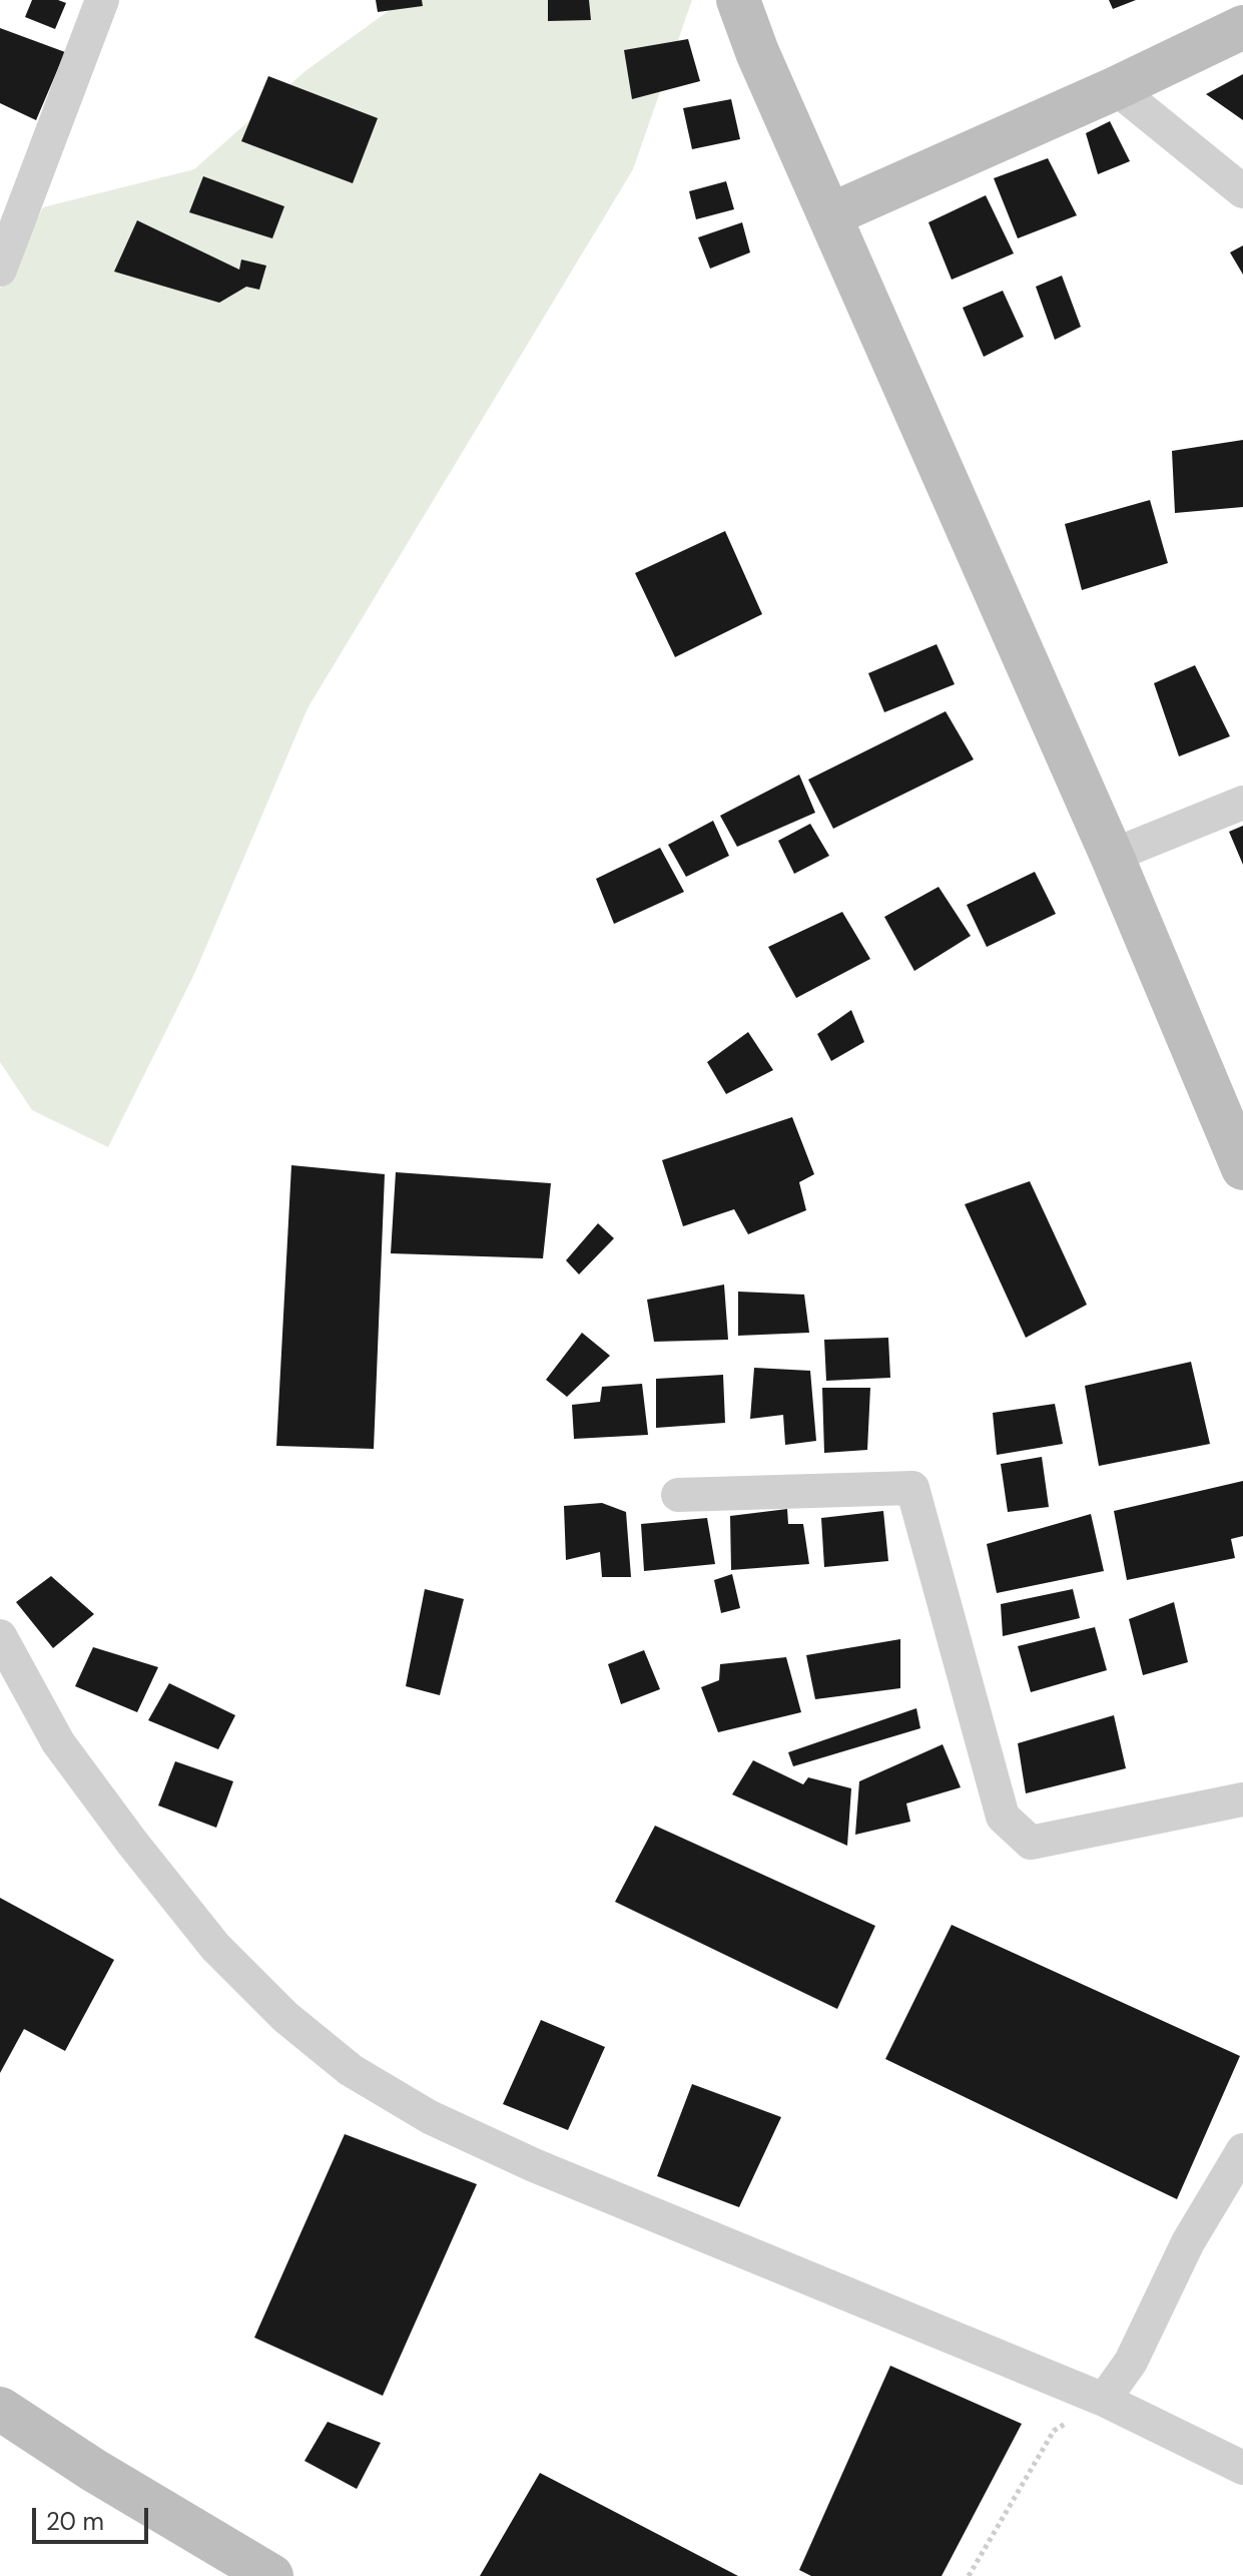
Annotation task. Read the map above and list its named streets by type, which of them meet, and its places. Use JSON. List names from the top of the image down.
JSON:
{
  "scale_bar": "20 m"
}
